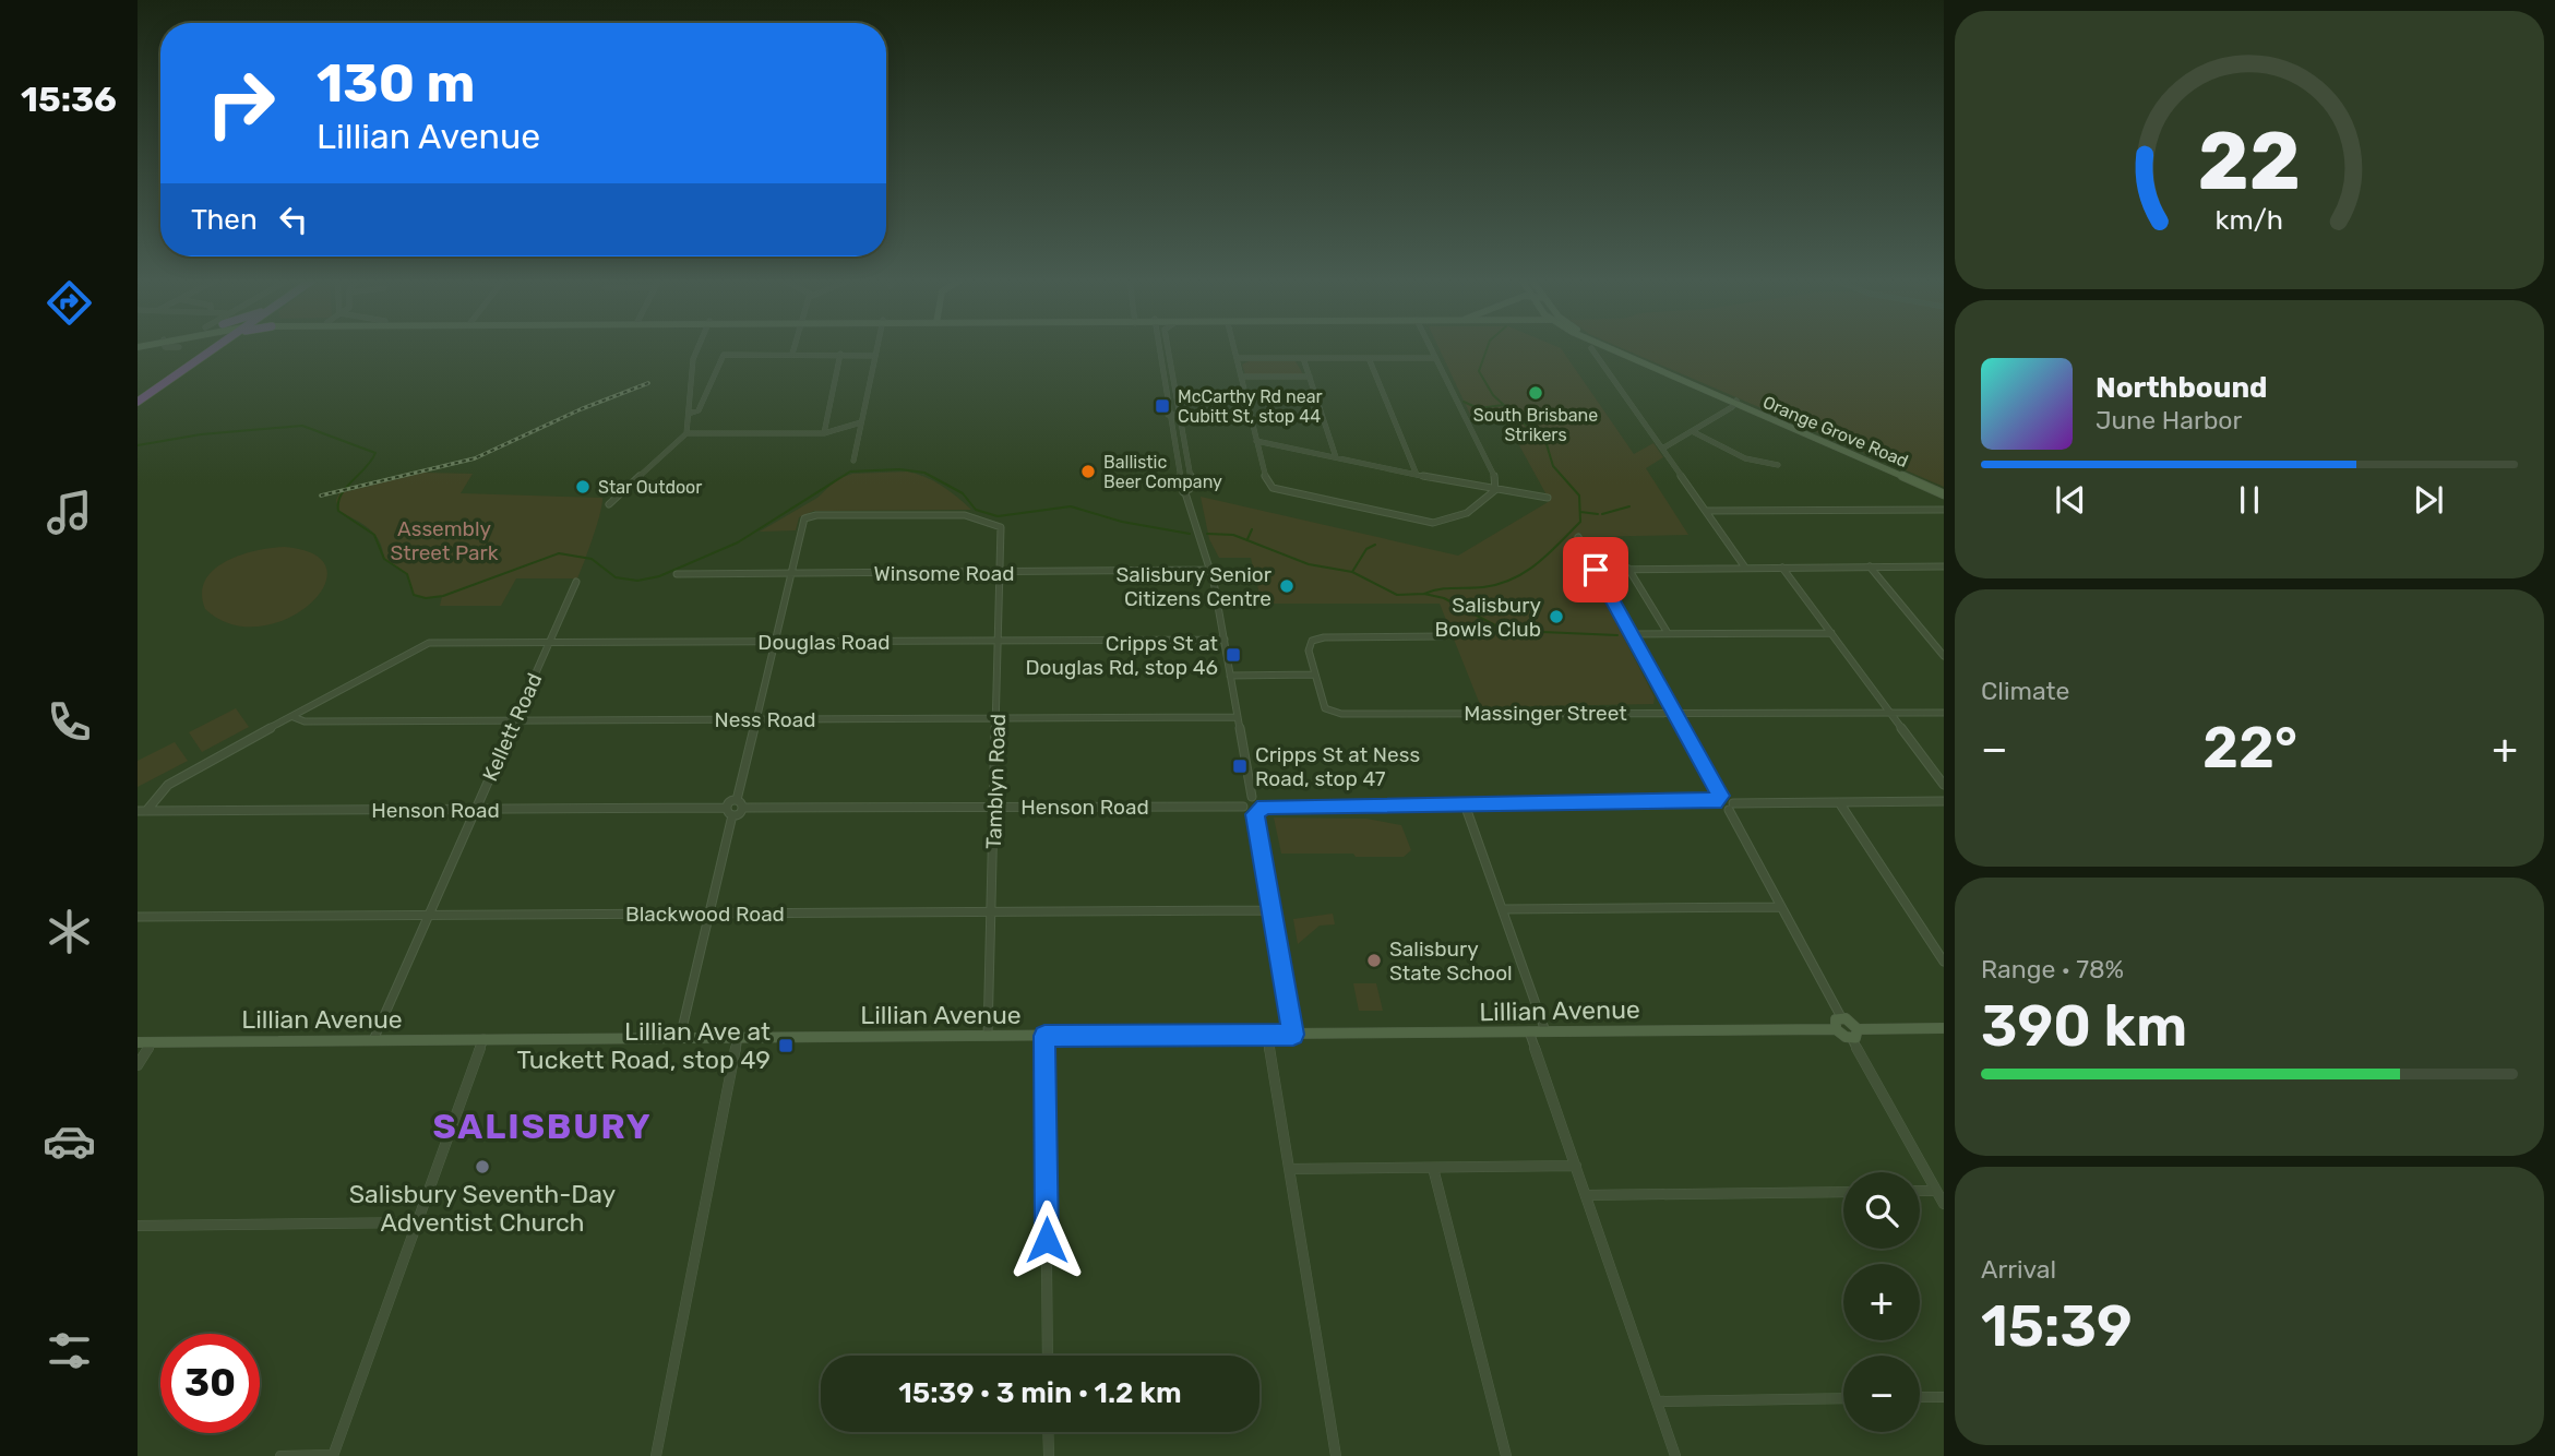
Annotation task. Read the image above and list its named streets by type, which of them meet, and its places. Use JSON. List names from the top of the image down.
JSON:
{
  "streets": {
    "main road": ["Orange Grove Road", "Lillian Avenue"],
    "street": [
      "Winsome Road",
      "Douglas Road",
      "Massinger Street",
      "Ness Road",
      "Kellett Road",
      "Tamblyn Road",
      "Henson Road",
      "Blackwood Road"
    ]
  },
  "crossings": [
    ["Winsome Road", "Tamblyn Road"],
    ["Douglas Road", "Ness Road"],
    ["Douglas Road", "Kellett Road"],
    ["Douglas Road", "Tamblyn Road"],
    ["Ness Road", "Kellett Road"],
    ["Ness Road", "Tamblyn Road"],
    ["Kellett Road", "Henson Road"],
    ["Kellett Road", "Blackwood Road"],
    ["Kellett Road", "Lillian Avenue"],
    ["Tamblyn Road", "Henson Road"],
    ["Tamblyn Road", "Blackwood Road"],
    ["Tamblyn Road", "Lillian Avenue"]
  ],
  "districts": ["SALISBURY"],
  "parks": ["Assembly Street Park"],
  "places": {
    "other": [
      "South Brisbane Strikers",
      "Ballistic Beer Company",
      "Star Outdoor",
      "Salisbury Senior Citizens Centre",
      "Salisbury Bowls Club",
      "Salisbury State School",
      "Salisbury Seventh-Day Adventist Church"
    ],
    "transit": [
      "McCarthy Rd near Cubitt St, stop 44",
      "Cripps St at Douglas Rd, stop 46",
      "Cripps St at Ness Road, stop 47",
      "Lillian Ave at Tuckett Road, stop 49"
    ]
  },
  "page": {
    "tabs": "15:36",
    "turn": ["130 m", "Lillian Avenue"],
    "then": "Then",
    "song": ["Northbound", "June Harbor"],
    "tile": [
      "Climate",
      ["Range · 78%", "390 km"],
      ["Arrival", "15:39"]
    ],
    "heat": ["−", "22°", "+"],
    "map_buttons": ["+", "−"],
    "limit": "30",
    "trip": "15:39 · 3 min · 1.2 km",
    "gauge": ["22", "km/h"]
  }
}
